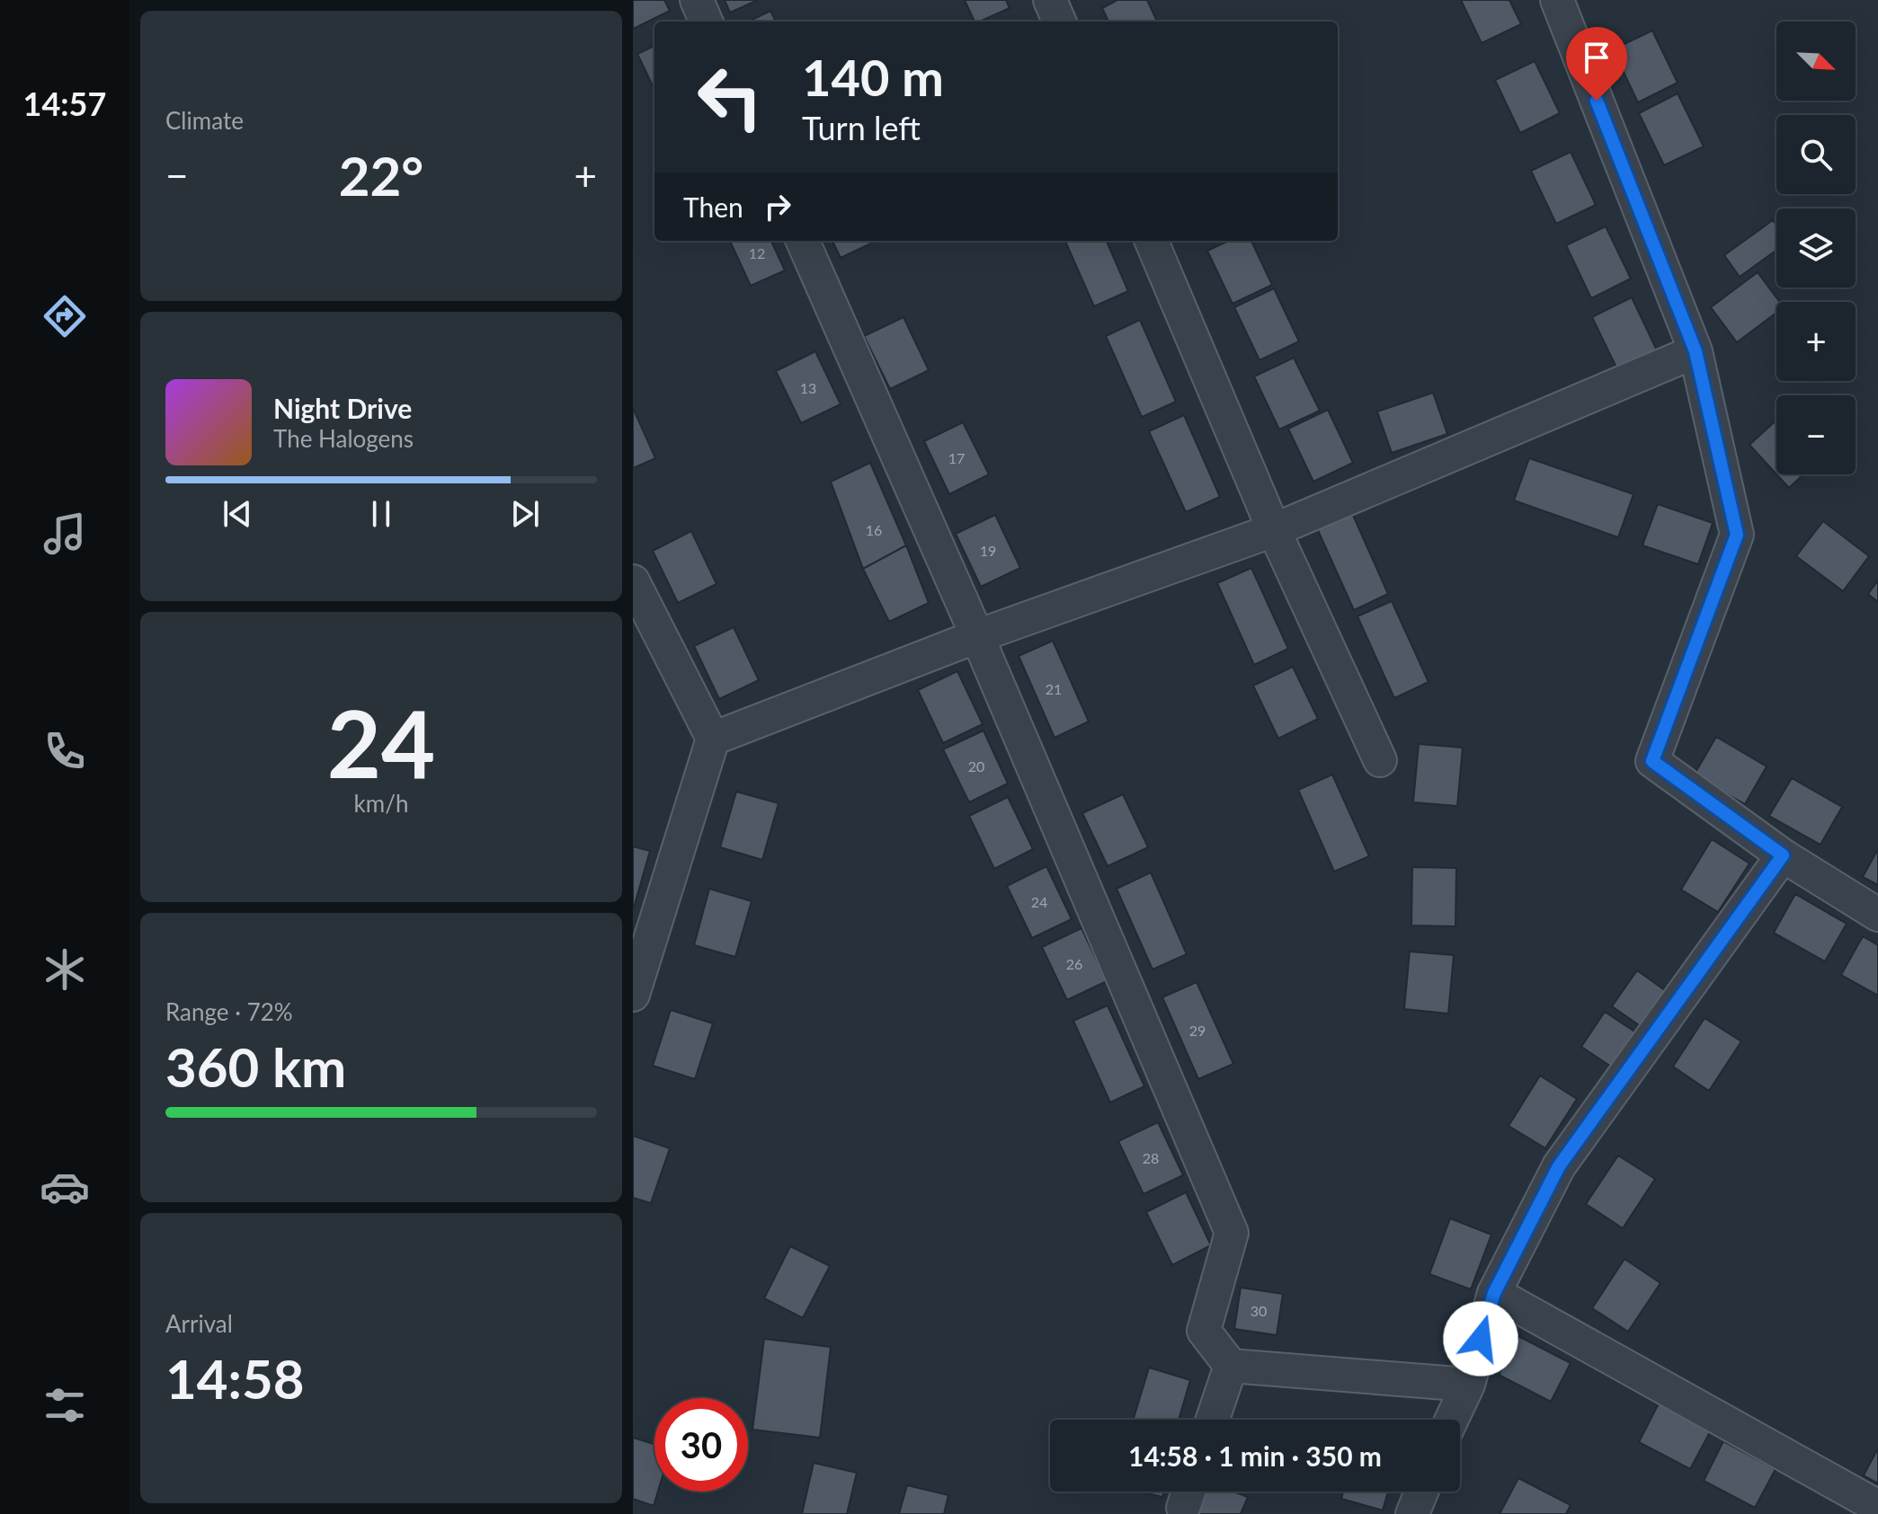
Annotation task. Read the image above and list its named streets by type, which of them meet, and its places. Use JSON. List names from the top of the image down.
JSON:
{
  "house_numbers": [
    "12",
    "13",
    "17",
    "16",
    "19",
    "21",
    "20",
    "24",
    "26",
    "29",
    "28",
    "30"
  ],
  "north": "bottom right",
  "page": {
    "tabs": "14:57",
    "tile": [
      "Climate",
      ["24", "km/h"],
      ["Range · 72%", "360 km"],
      ["Arrival", "14:58"]
    ],
    "map_buttons": ["+", "−"],
    "turn": ["140 m", "Turn left"],
    "heat": ["−", "22°", "+"],
    "then": "Then",
    "song": ["Night Drive", "The Halogens"],
    "limit": "30",
    "trip": "14:58 · 1 min · 350 m"
  }
}
